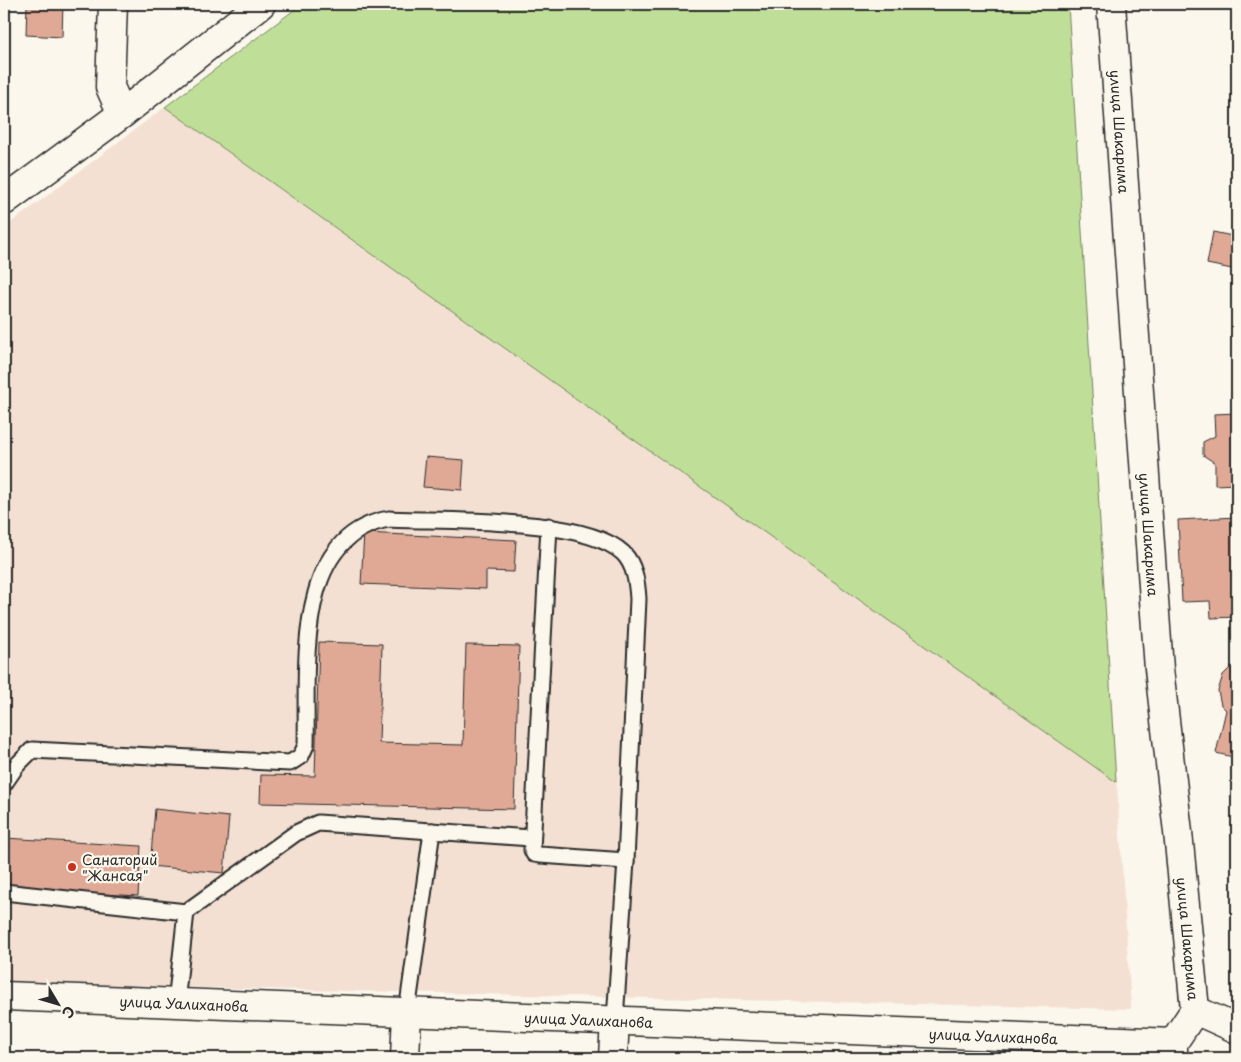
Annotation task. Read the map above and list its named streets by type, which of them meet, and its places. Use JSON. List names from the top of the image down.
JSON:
{
  "streets": {
    "street": ["улица Шакарима", "улица Уалиханова"]
  },
  "crossings": [
    ["улица Шакарима", "улица Уалиханова"]
  ],
  "places": ["Санаторий \"Жансая\""],
  "north": "bottom right"
}
